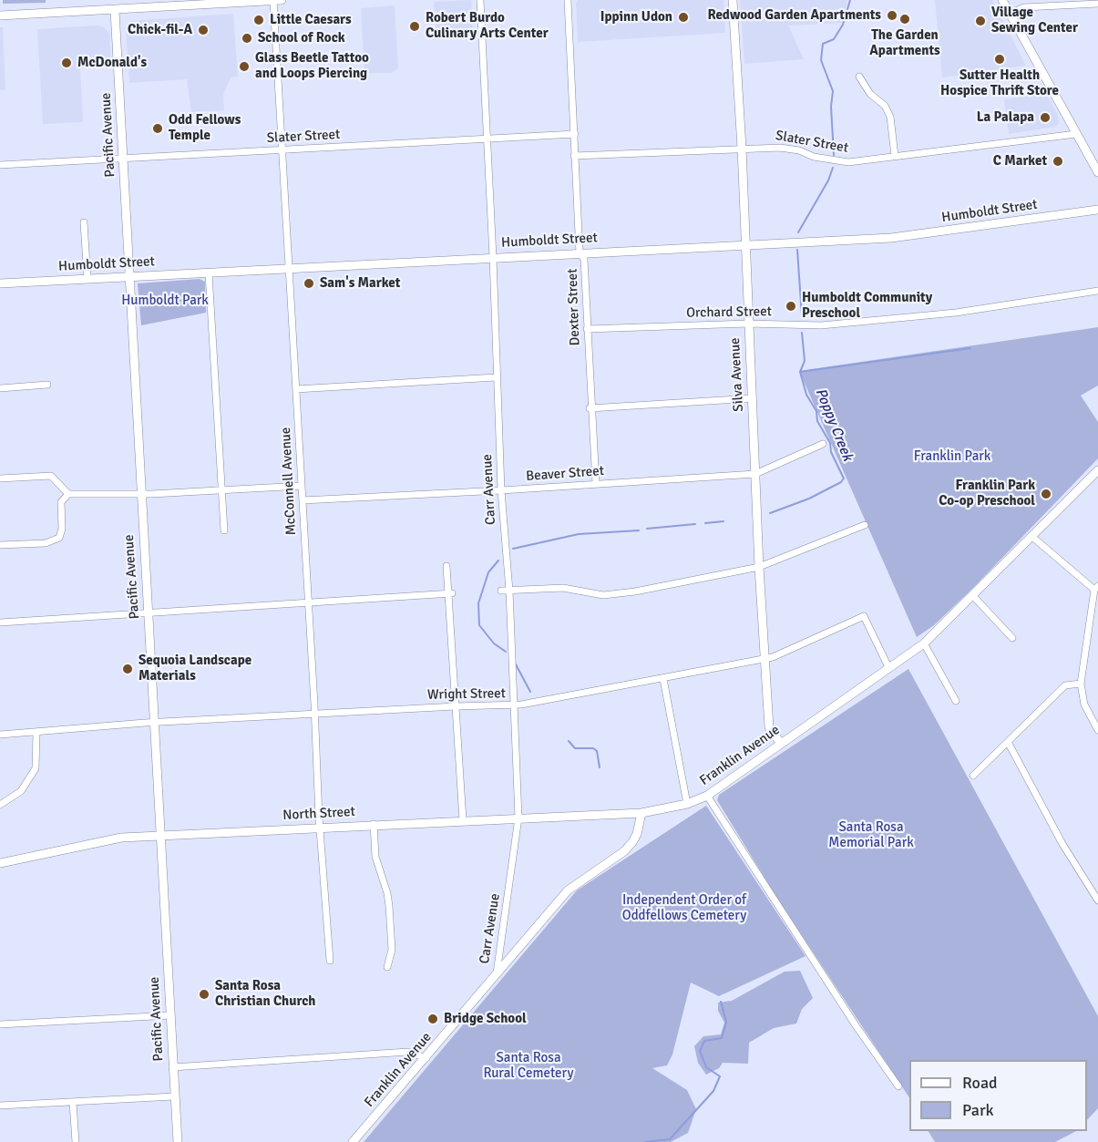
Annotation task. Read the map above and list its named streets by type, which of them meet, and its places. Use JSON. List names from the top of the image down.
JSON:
{
  "streets": {
    "street": [
      "Pacific Avenue",
      "Slater Street",
      "Humboldt Street",
      "Dexter Street",
      "Orchard Street",
      "Silva Avenue",
      "Beaver Street",
      "McConnell Avenue",
      "Carr Avenue",
      "Wright Street",
      "Franklin Avenue",
      "North Street"
    ]
  },
  "crossings": [
    ["Pacific Avenue", "Slater Street"],
    ["Pacific Avenue", "Humboldt Street"],
    ["Pacific Avenue", "Wright Street"],
    ["Pacific Avenue", "North Street"],
    ["Slater Street", "Dexter Street"],
    ["Slater Street", "Silva Avenue"],
    ["Slater Street", "McConnell Avenue"],
    ["Slater Street", "Carr Avenue"],
    ["Humboldt Street", "Dexter Street"],
    ["Humboldt Street", "Silva Avenue"],
    ["Humboldt Street", "McConnell Avenue"],
    ["Humboldt Street", "Carr Avenue"],
    ["Dexter Street", "Orchard Street"],
    ["Dexter Street", "Beaver Street"],
    ["Orchard Street", "Silva Avenue"],
    ["Silva Avenue", "Beaver Street"],
    ["Silva Avenue", "Wright Street"],
    ["Silva Avenue", "Franklin Avenue"],
    ["Beaver Street", "McConnell Avenue"],
    ["Beaver Street", "Carr Avenue"],
    ["McConnell Avenue", "Wright Street"],
    ["McConnell Avenue", "North Street"],
    ["Carr Avenue", "Wright Street"],
    ["Carr Avenue", "Franklin Avenue"],
    ["Carr Avenue", "North Street"],
    ["Wright Street", "Franklin Avenue"],
    ["Franklin Avenue", "North Street"]
  ],
  "water": ["Poppy Creek"],
  "parks": [
    "Humboldt Park",
    "Franklin Park",
    "Santa Rosa Memorial Park",
    "Independent Order of Oddfellows Cemetery",
    "Santa Rosa Rural Cemetery"
  ],
  "places": [
    "Redwood Garden Apartments",
    "Ippinn Udon",
    "The Garden Apartments",
    "Little Caesars",
    "Village Sewing Center",
    "Robert Burdo Culinary Arts Center",
    "Chick-fil-A",
    "School of Rock",
    "Sutter Health Hospice Thrift Store",
    "McDonald's",
    "Glass Beetle Tattoo and Loops Piercing",
    "La Palapa",
    "Odd Fellows Temple",
    "C Market",
    "Sam's Market",
    "Humboldt Community Preschool",
    "Franklin Park Co-op Preschool",
    "Sequoia Landscape Materials",
    "Santa Rosa Christian Church",
    "Bridge School"
  ],
  "legend": ["Road", "Park"]
}
